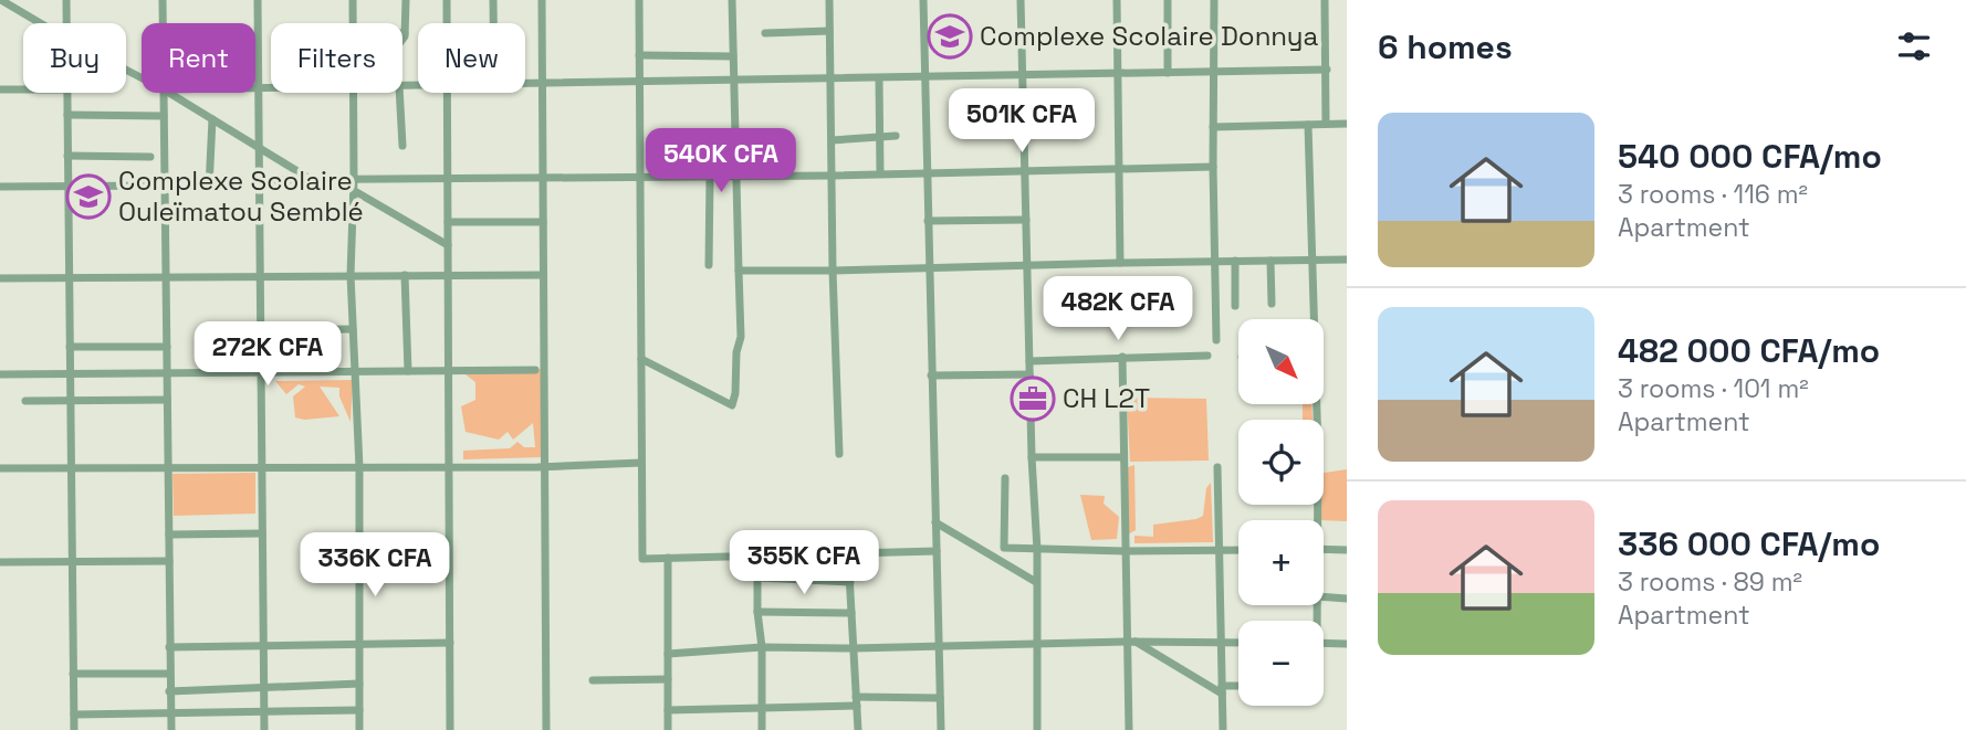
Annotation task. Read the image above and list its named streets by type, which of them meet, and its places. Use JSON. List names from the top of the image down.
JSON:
{
  "places": {
    "school or university": ["Complexe Scolaire Donnya", "Complexe Scolaire Ouleïmatou Semblé"],
    "office": ["CH L2T"]
  },
  "north": "bottom right",
  "page": {
    "heading": "6 homes",
    "chip": [
      "Buy",
      "Rent",
      "Filters",
      "New"
    ],
    "price": [
      "501K CFA",
      "540K CFA",
      "482K CFA",
      "272K CFA",
      "355K CFA",
      "336K CFA"
    ],
    "list": [
      {
        "name": "540 000 CFA/mo",
        "note": "3 rooms · 116 m² · Apartment"
      },
      {
        "name": "482 000 CFA/mo",
        "note": "3 rooms · 101 m² · Apartment"
      },
      {
        "name": "336 000 CFA/mo",
        "note": "3 rooms · 89 m² · Apartment"
      }
    ],
    "map_buttons": ["+", "−"]
  }
}
